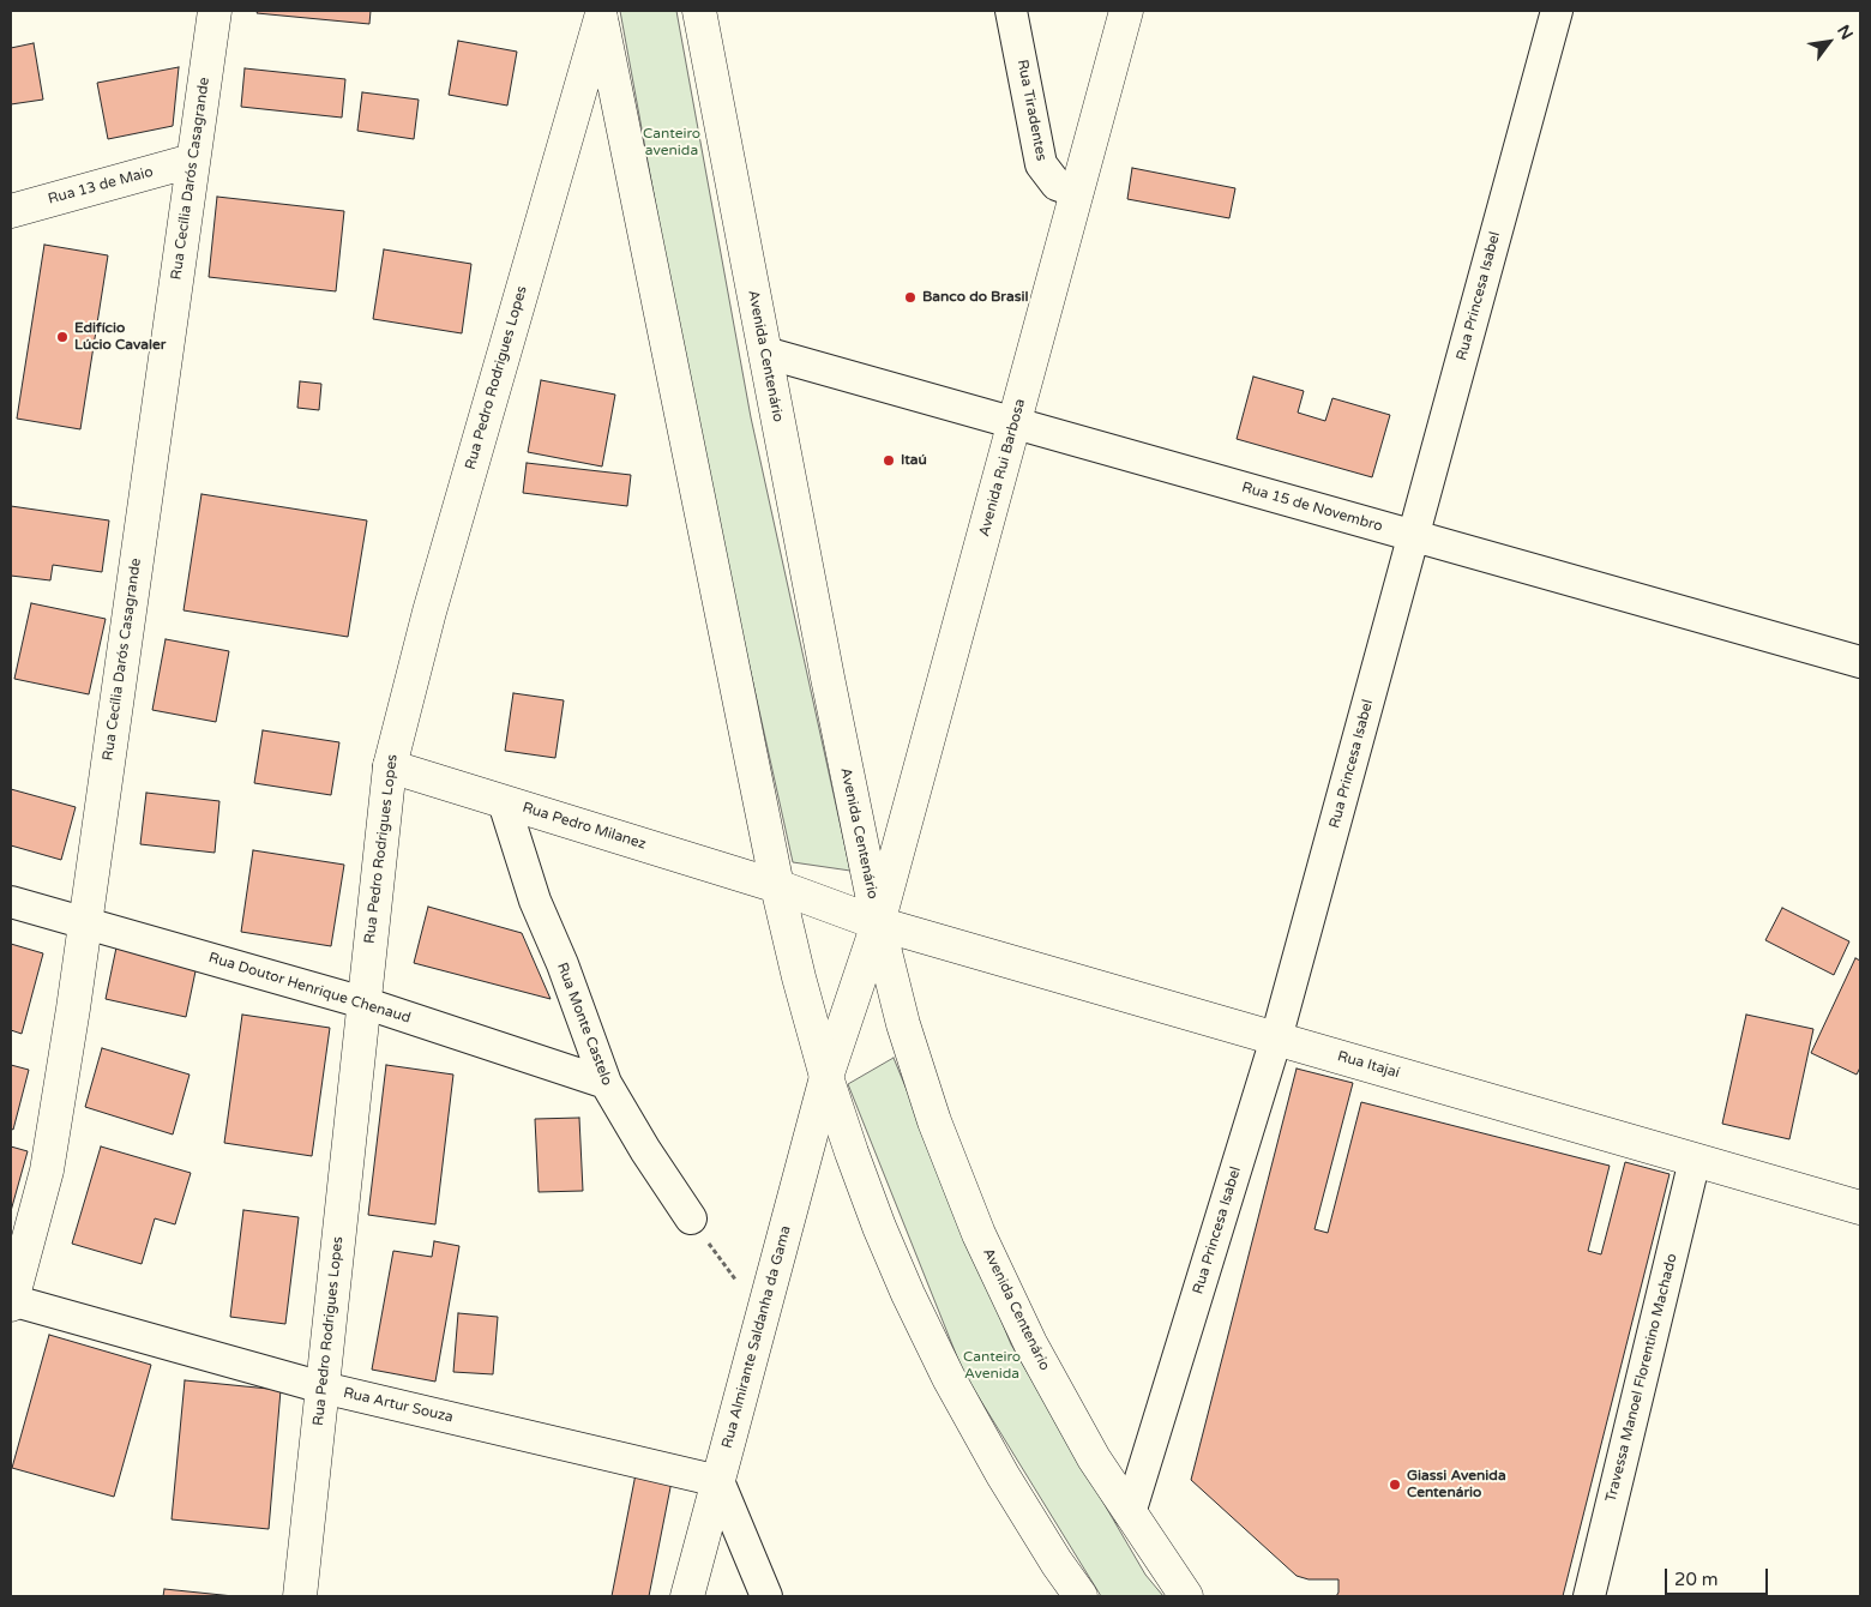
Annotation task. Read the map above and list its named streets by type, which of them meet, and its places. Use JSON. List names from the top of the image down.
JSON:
{
  "streets": {
    "main road": [
      "Rua Cecília Darós Casagrande",
      "Rua 13 de Maio",
      "Avenida Centenário",
      "Rua Pedro Rodrigues Lopes",
      "Avenida Rui Barbosa",
      "Rua Pedro Milanez",
      "Rua Itajaí",
      "Rua Almirante Saldanha da Gama"
    ],
    "street": [
      "Rua Tiradentes",
      "Rua Princesa Isabel",
      "Rua 15 de Novembro",
      "Rua Doutor Henrique Chenaud",
      "Rua Monte Castelo",
      "Travessa Manoel Florentino Machado",
      "Rua Artur Souza"
    ]
  },
  "crossings": [
    ["Rua Tiradentes", "Avenida Rui Barbosa"],
    ["Rua Cecília Darós Casagrande", "Rua 13 de Maio"],
    ["Rua Cecília Darós Casagrande", "Rua Doutor Henrique Chenaud"],
    ["Rua Cecília Darós Casagrande", "Rua Artur Souza"],
    ["Rua Princesa Isabel", "Avenida Centenário"],
    ["Rua Princesa Isabel", "Rua 15 de Novembro"],
    ["Rua Princesa Isabel", "Rua Itajaí"],
    ["Avenida Centenário", "Avenida Rui Barbosa"],
    ["Avenida Centenário", "Rua 15 de Novembro"],
    ["Avenida Centenário", "Rua Pedro Milanez"],
    ["Avenida Centenário", "Rua Itajaí"],
    ["Rua Pedro Rodrigues Lopes", "Rua Pedro Milanez"],
    ["Rua Pedro Rodrigues Lopes", "Rua Doutor Henrique Chenaud"],
    ["Rua Pedro Rodrigues Lopes", "Rua Artur Souza"],
    ["Avenida Rui Barbosa", "Rua 15 de Novembro"],
    ["Avenida Rui Barbosa", "Rua Pedro Milanez"],
    ["Avenida Rui Barbosa", "Rua Itajaí"],
    ["Avenida Rui Barbosa", "Rua Almirante Saldanha da Gama"],
    ["Rua Pedro Milanez", "Rua Monte Castelo"],
    ["Rua Pedro Milanez", "Rua Itajaí"],
    ["Rua Doutor Henrique Chenaud", "Rua Monte Castelo"],
    ["Rua Itajaí", "Travessa Manoel Florentino Machado"],
    ["Rua Almirante Saldanha da Gama", "Rua Artur Souza"]
  ],
  "parks": ["Canteiro avenida", "Canteiro Avenida"],
  "places": [
    "Banco do Brasil",
    "Edifício Lúcio Cavaler",
    "Itaú",
    "Giassi Avenida Centenário"
  ],
  "scale_bar": "20 m",
  "north": "top right"
}
